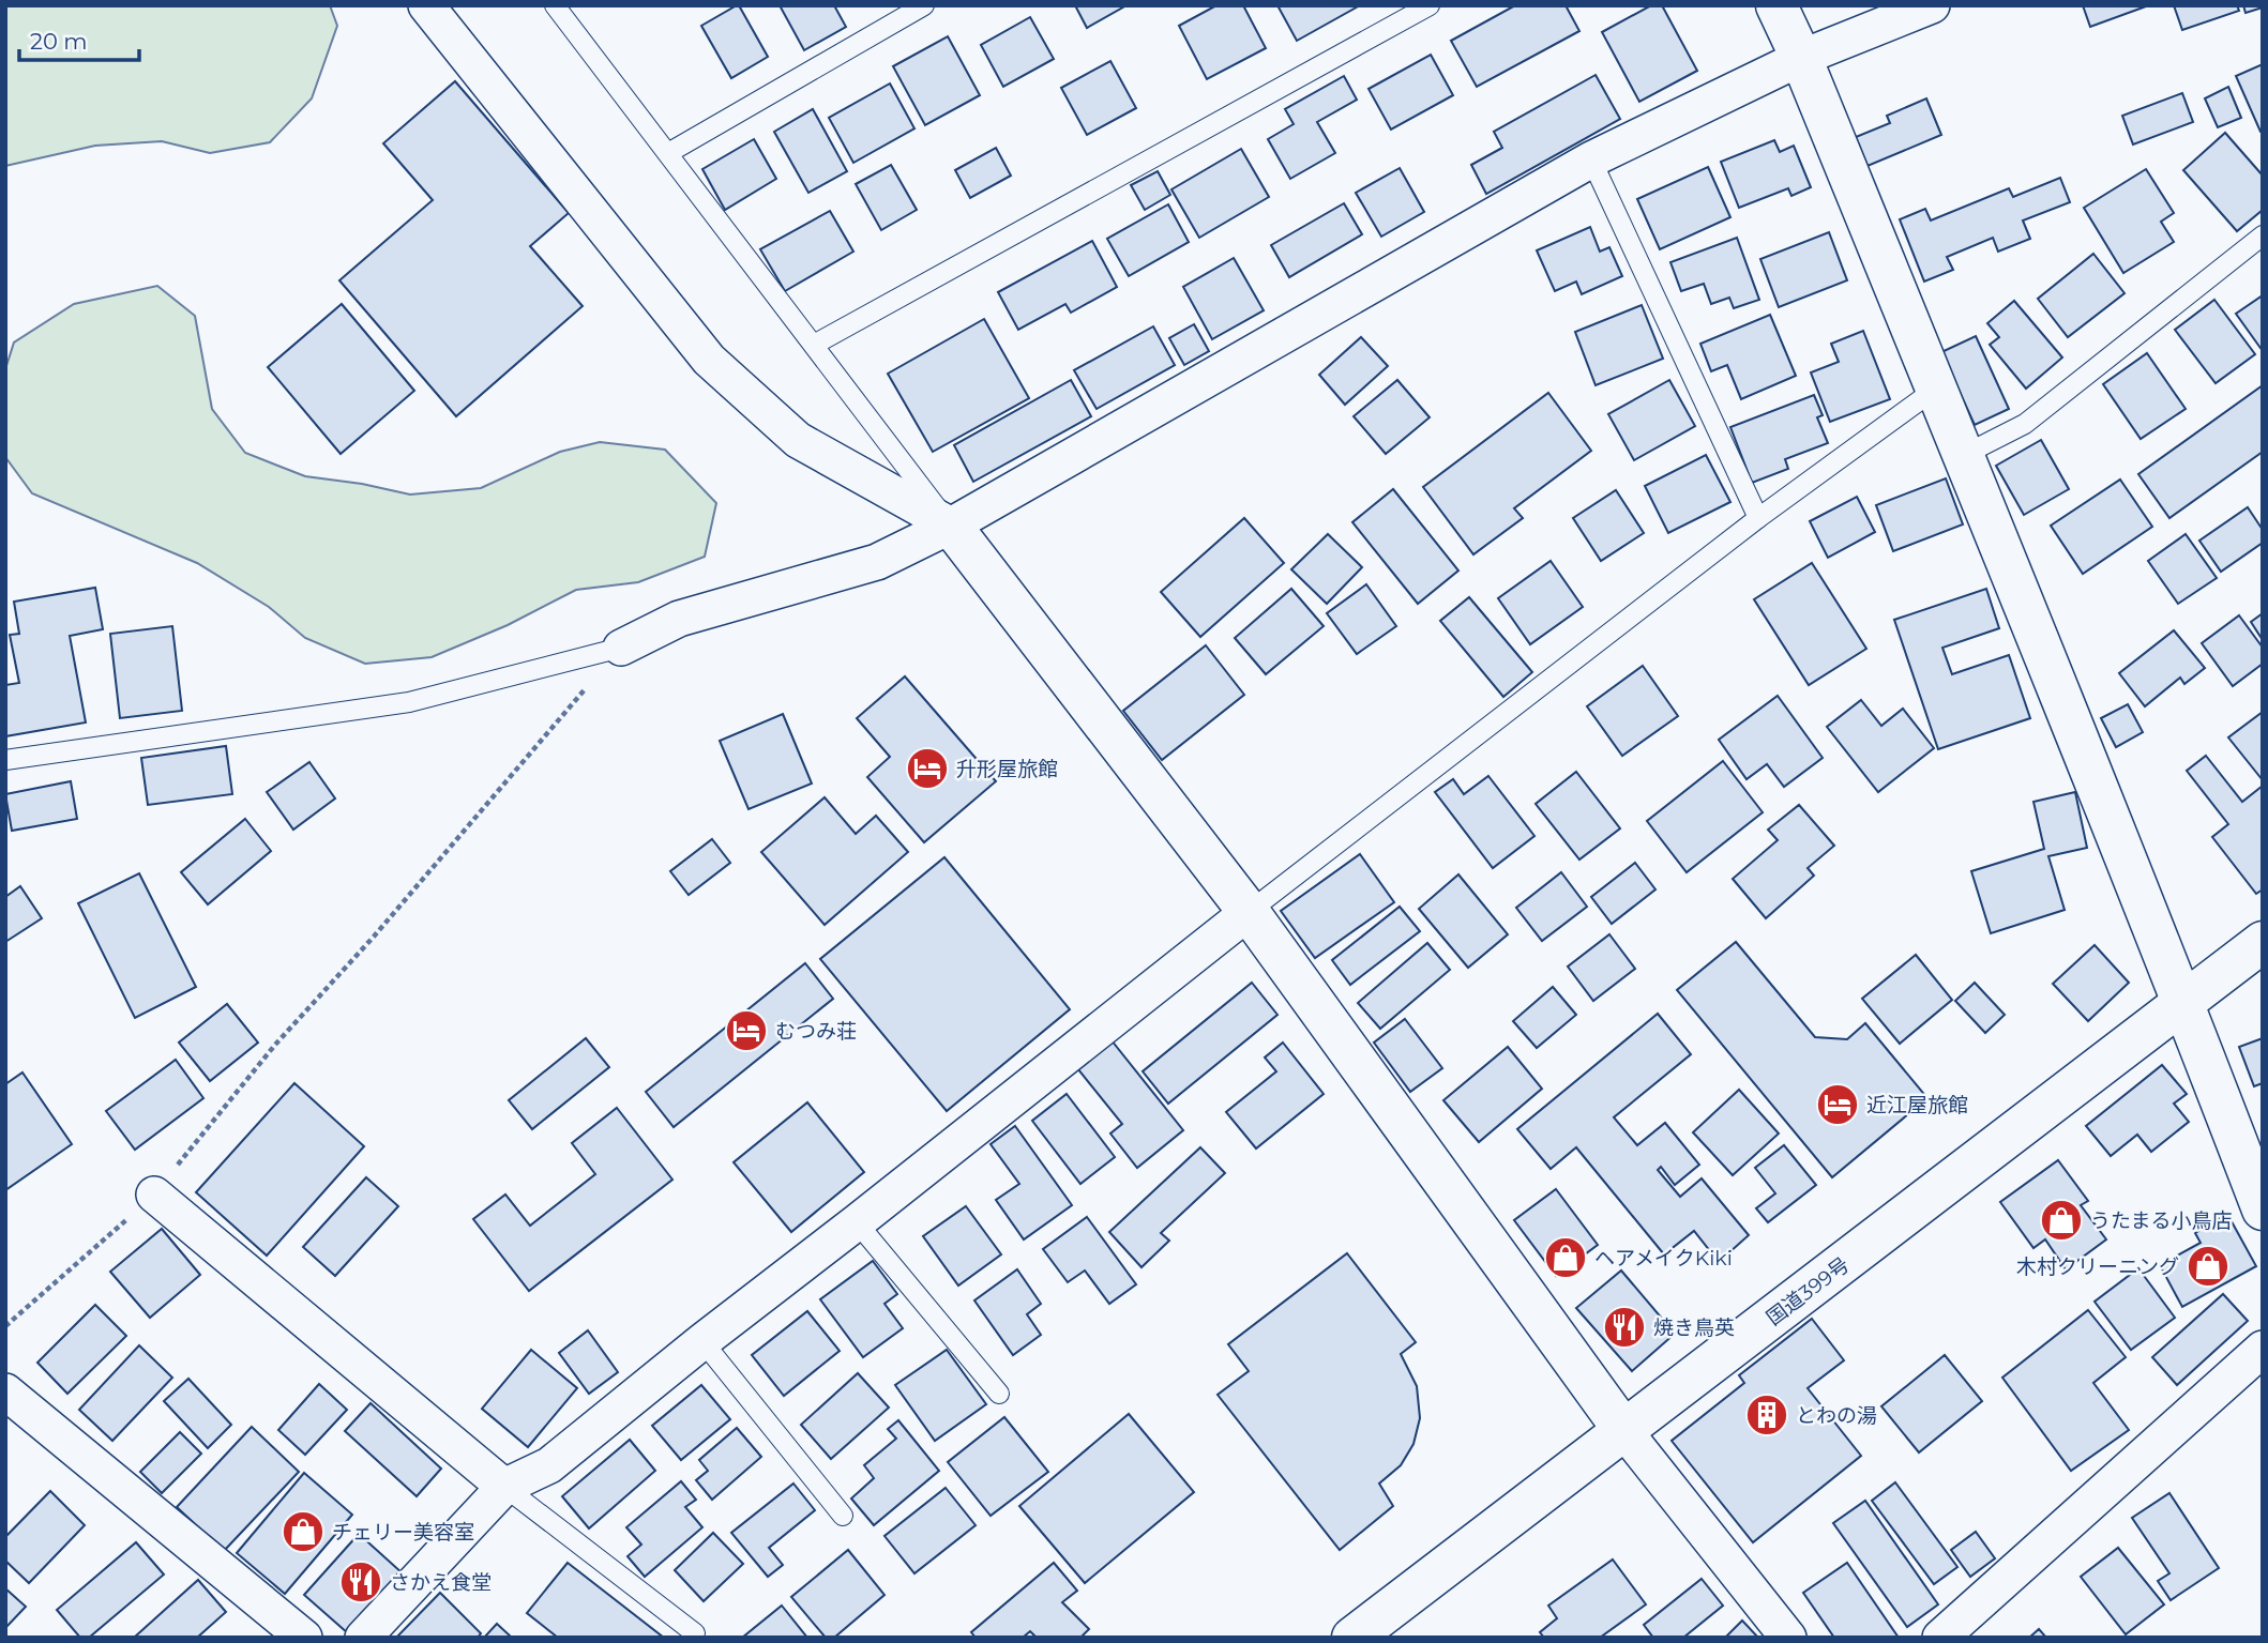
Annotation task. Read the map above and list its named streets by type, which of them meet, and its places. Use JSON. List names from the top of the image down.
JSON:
{
  "streets": {
    "main road": ["国道399号"]
  },
  "places": {
    "hotel": ["升形屋旅館", "むつみ荘", "近江屋旅館"],
    "shop": [
      "うたまる小鳥店",
      "ヘアメイクKiki",
      "木村クリーニング",
      "チェリー美容室"
    ],
    "restaurant": ["焼き鳥英", "さかえ食堂"],
    "building": ["とわの湯"]
  },
  "scale_bar": "20 m"
}
